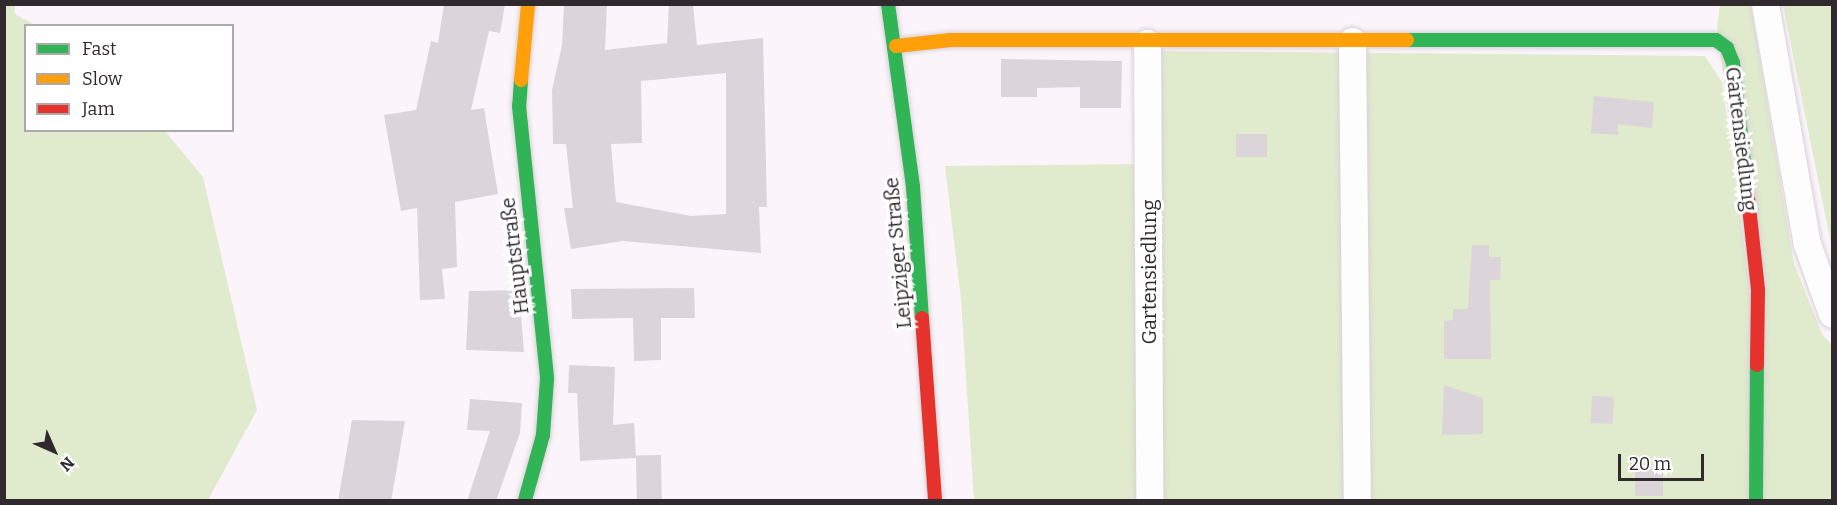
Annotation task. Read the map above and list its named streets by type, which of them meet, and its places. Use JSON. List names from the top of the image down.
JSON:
{
  "streets": {
    "street": ["Gartensiedlung", "Leipziger Straße", "Hauptstraße"]
  },
  "crossings": [
    ["Gartensiedlung", "Leipziger Straße"]
  ],
  "legend": ["Fast", "Slow", "Jam"],
  "scale_bar": "20 m",
  "north": "bottom right"
}
